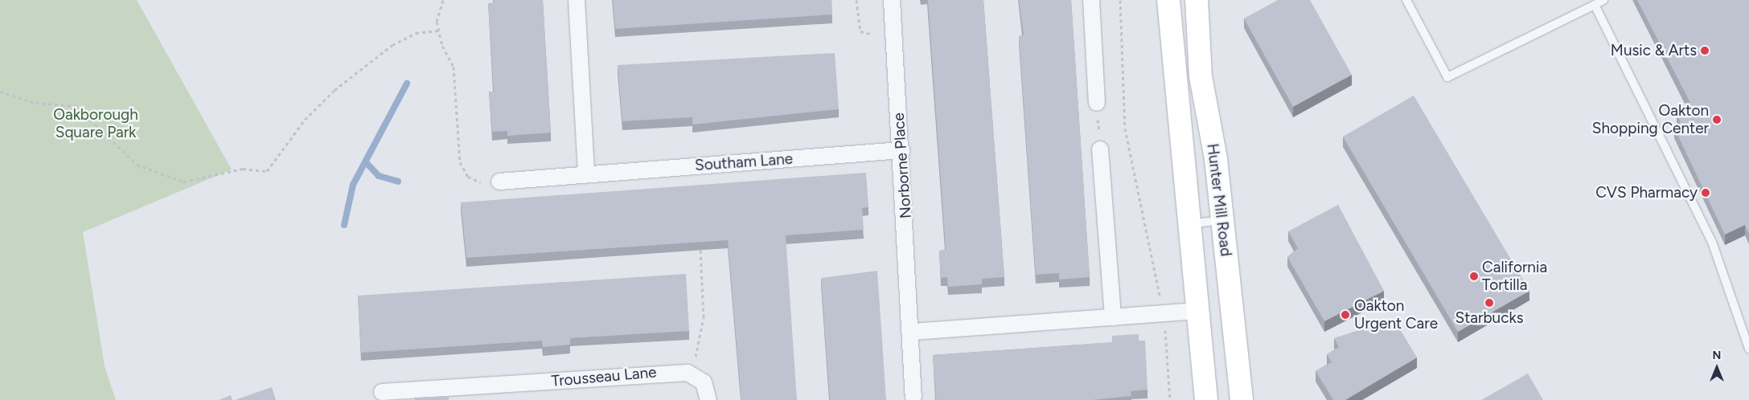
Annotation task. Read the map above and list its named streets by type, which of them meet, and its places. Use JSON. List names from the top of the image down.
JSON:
{
  "streets": {
    "main road": ["Hunter Mill Road"],
    "street": ["Southam Lane", "Norborne Place", "Trousseau Lane"]
  },
  "crossings": [
    ["Southam Lane", "Norborne Place"]
  ],
  "parks": ["Oakborough Square Park"],
  "places": [
    "Music & Arts",
    "Oakton Shopping Center",
    "CVS Pharmacy",
    "California Tortilla",
    "Starbucks",
    "Oakton Urgent Care"
  ],
  "north": "top"
}
